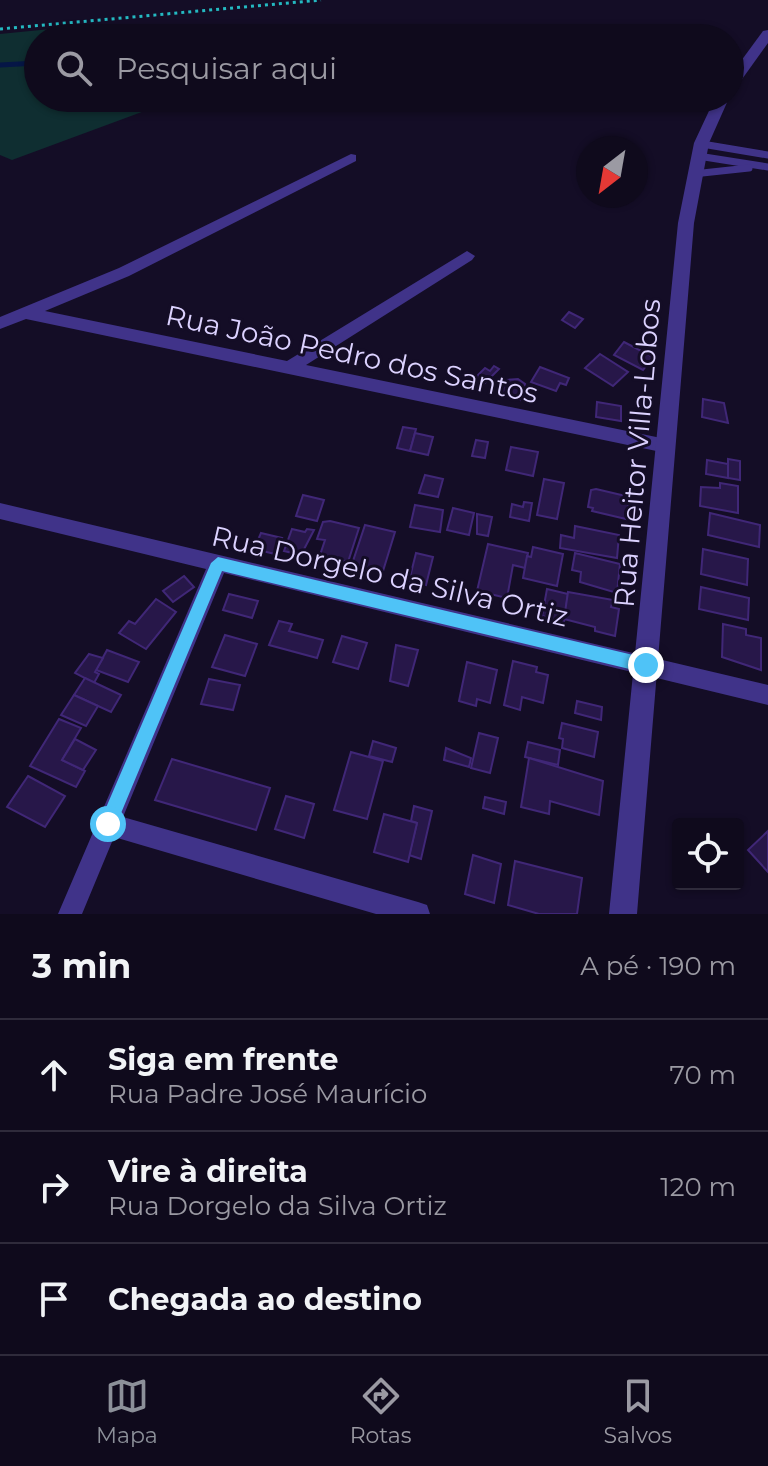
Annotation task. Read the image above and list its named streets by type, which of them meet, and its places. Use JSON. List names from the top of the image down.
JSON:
{
  "streets": {
    "street": ["Rua João Pedro dos Santos", "Rua Heitor Villa-Lobos", "Rua Dorgelo da Silva Ortiz"]
  },
  "crossings": [
    ["Rua João Pedro dos Santos", "Rua Heitor Villa-Lobos"],
    ["Rua Heitor Villa-Lobos", "Rua Dorgelo da Silva Ortiz"]
  ],
  "north": "bottom left",
  "page": {
    "search": "Pesquisar aqui",
    "heading": ["3 min", "A pé · 190 m"],
    "list": [
      ["Siga em frente", "Rua Padre José Maurício", "70 m"],
      ["Vire à direita", "Rua Dorgelo da Silva Ortiz", "120 m"],
      "Chegada ao destino"
    ],
    "nav": ["Mapa", "Rotas", "Salvos"]
  }
}
